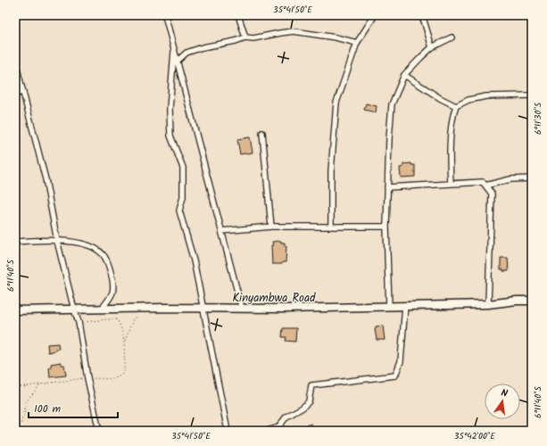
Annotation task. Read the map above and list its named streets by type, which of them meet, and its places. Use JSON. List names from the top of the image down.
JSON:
{
  "streets": {
    "street": ["Kinyambwa Road"]
  },
  "scale_bar": "100 m",
  "north": "top",
  "coordinates": [
    "35°41'50\"E",
    "6°11'30\"S",
    "6°11'40\"S",
    "35°42'00\"E"
  ]
}
